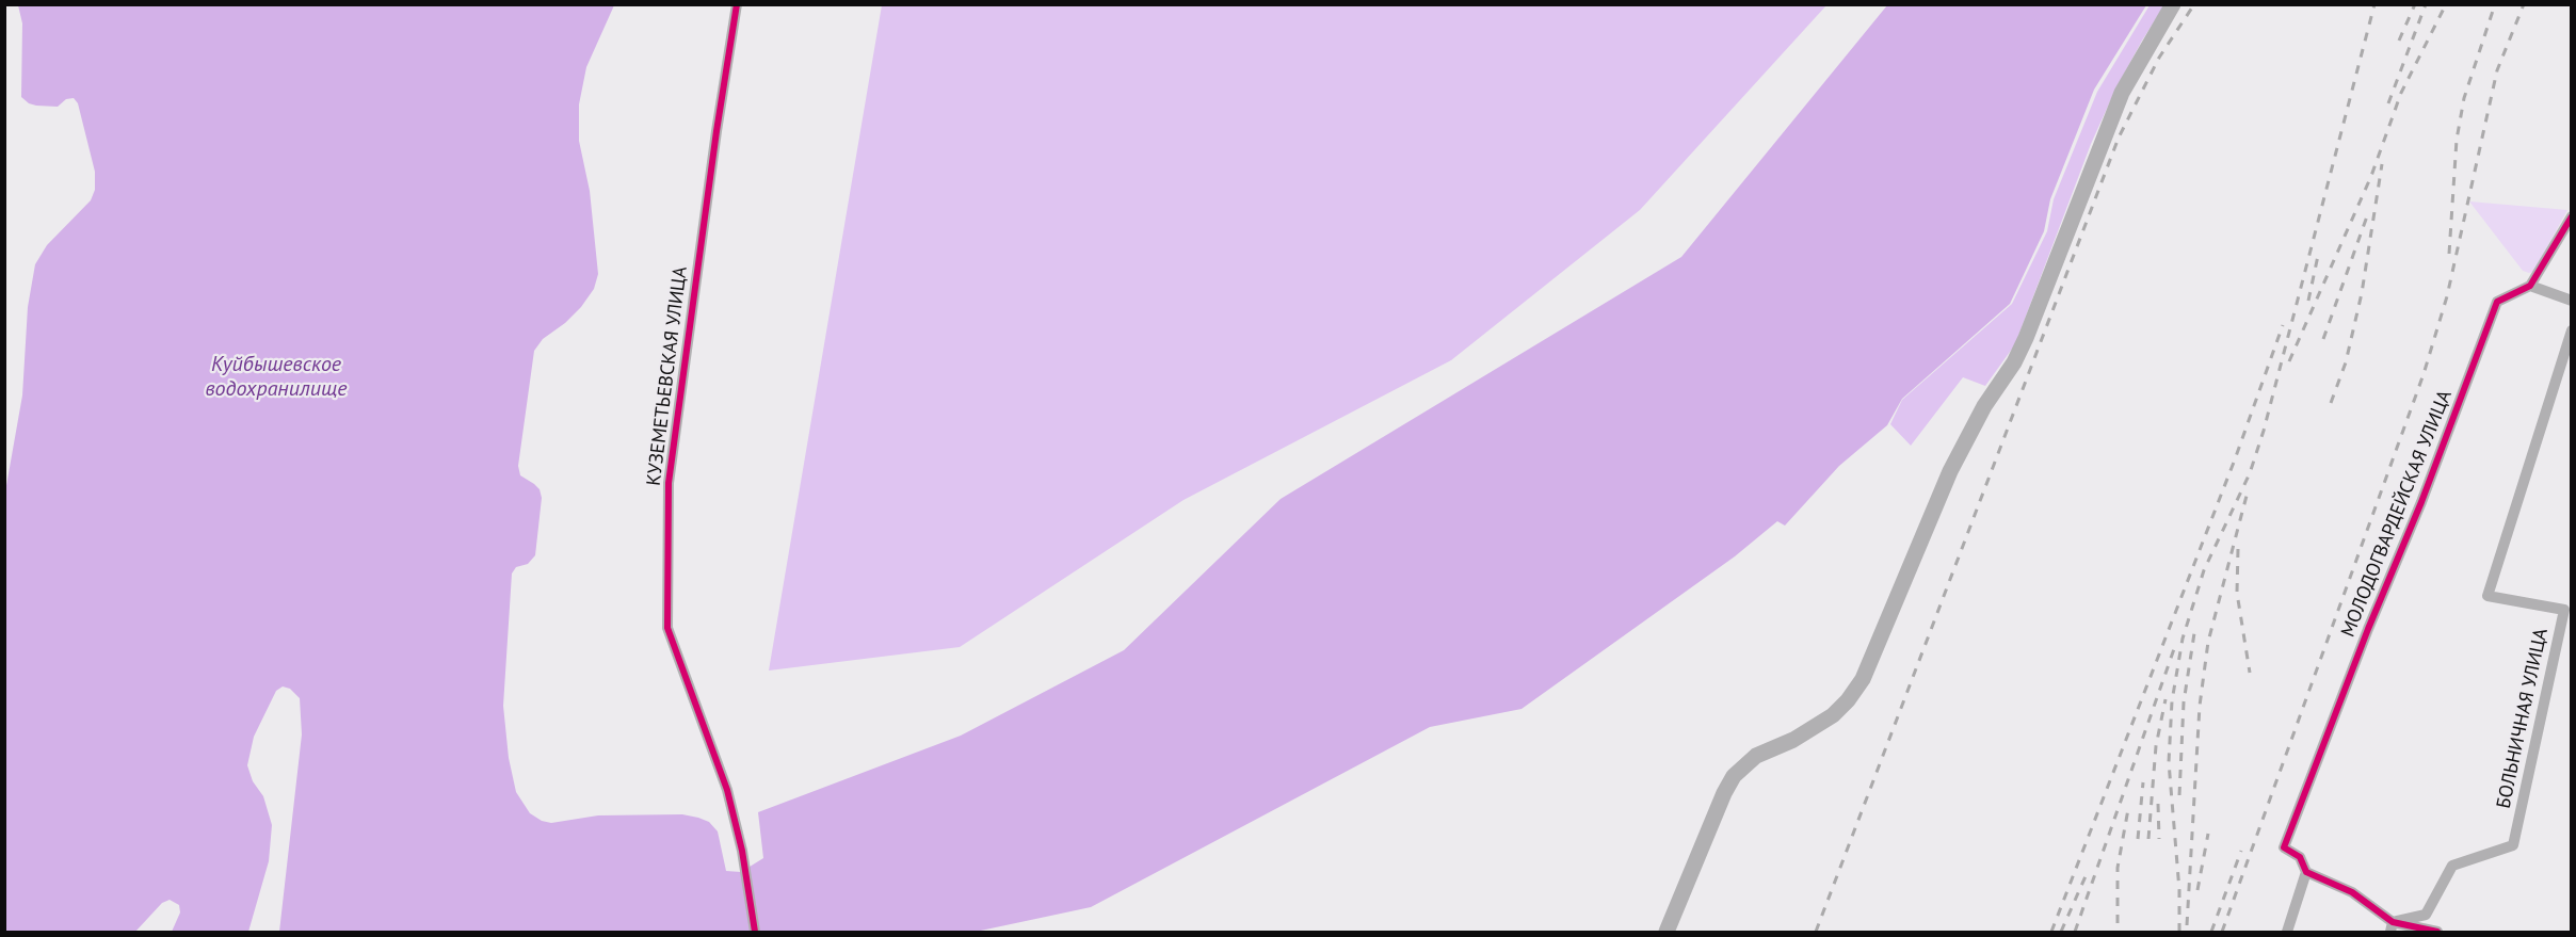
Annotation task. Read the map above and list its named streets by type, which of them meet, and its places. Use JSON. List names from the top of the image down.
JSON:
{
  "streets": {
    "street": ["КУЗЕМЕТЬЕВСКАЯ УЛИЦА", "МОЛОДОГВАРДЕЙСКАЯ УЛИЦА", "БОЛЬНИЧНАЯ УЛИЦА"]
  },
  "water": ["Куйбышевское водохранилище"]
}
